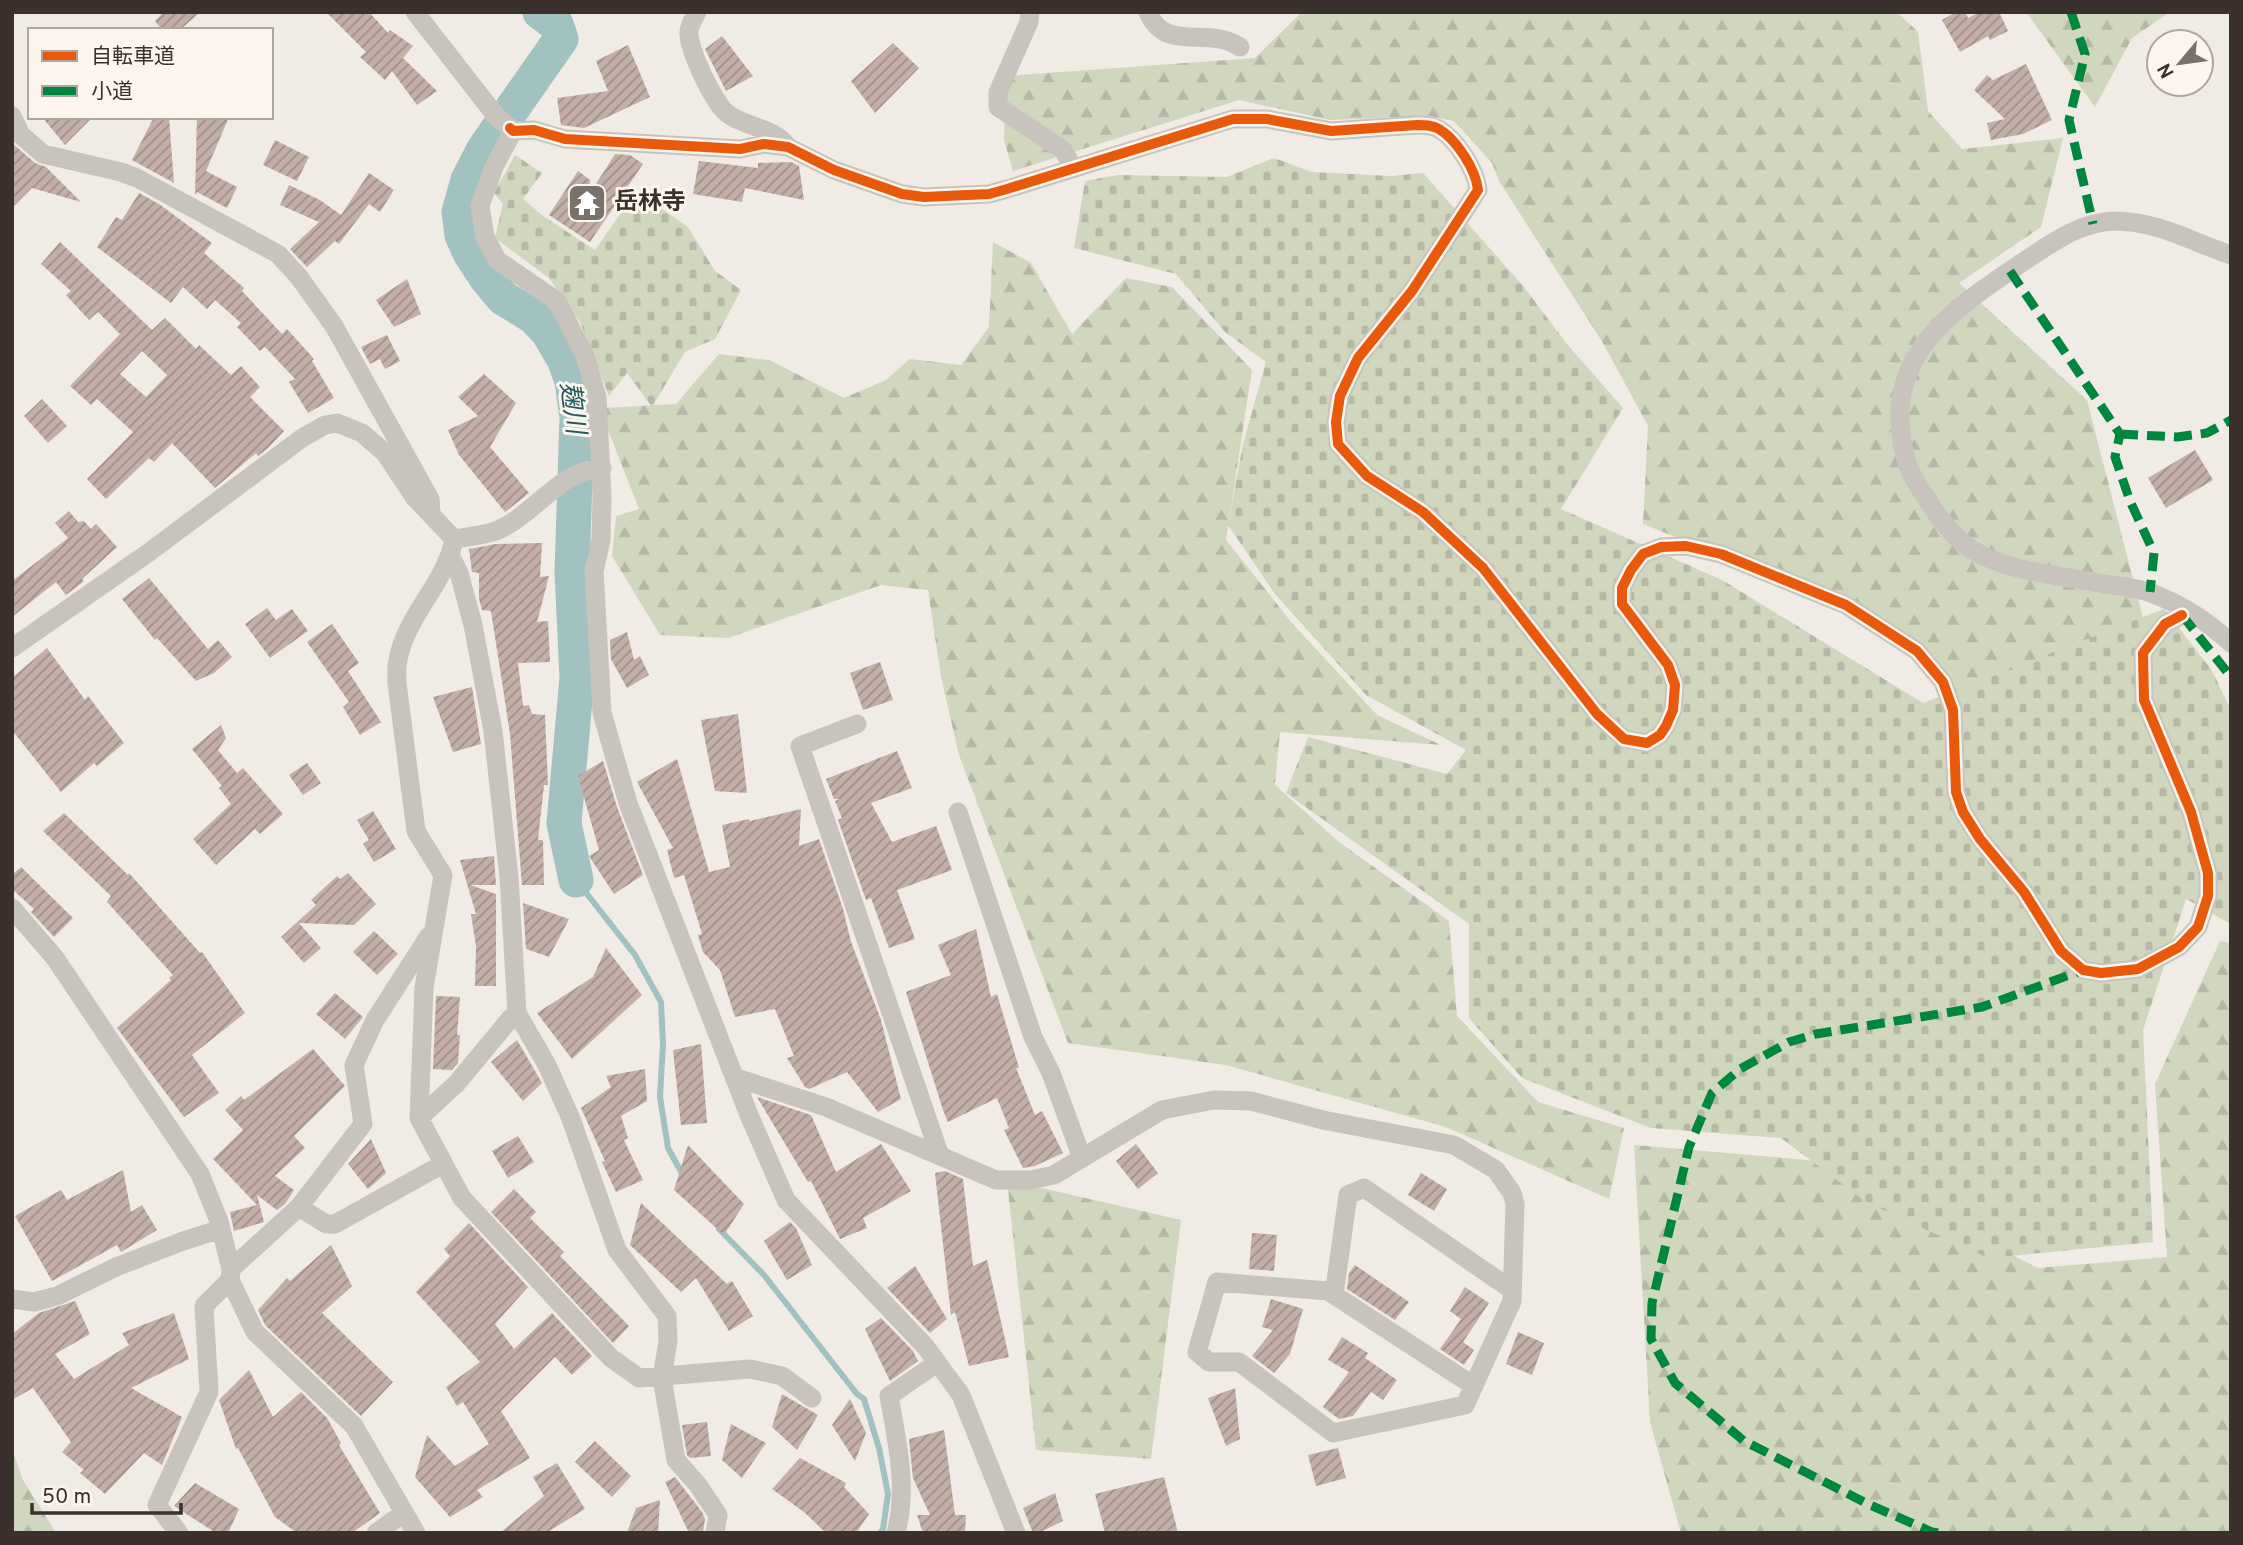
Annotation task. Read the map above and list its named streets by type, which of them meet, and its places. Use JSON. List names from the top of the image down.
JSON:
{
  "water": ["麹川"],
  "places": {
    "temple": ["岳林寺"]
  },
  "legend": ["自転車道", "小道"],
  "scale_bar": "50 m",
  "north": "bottom left"
}
